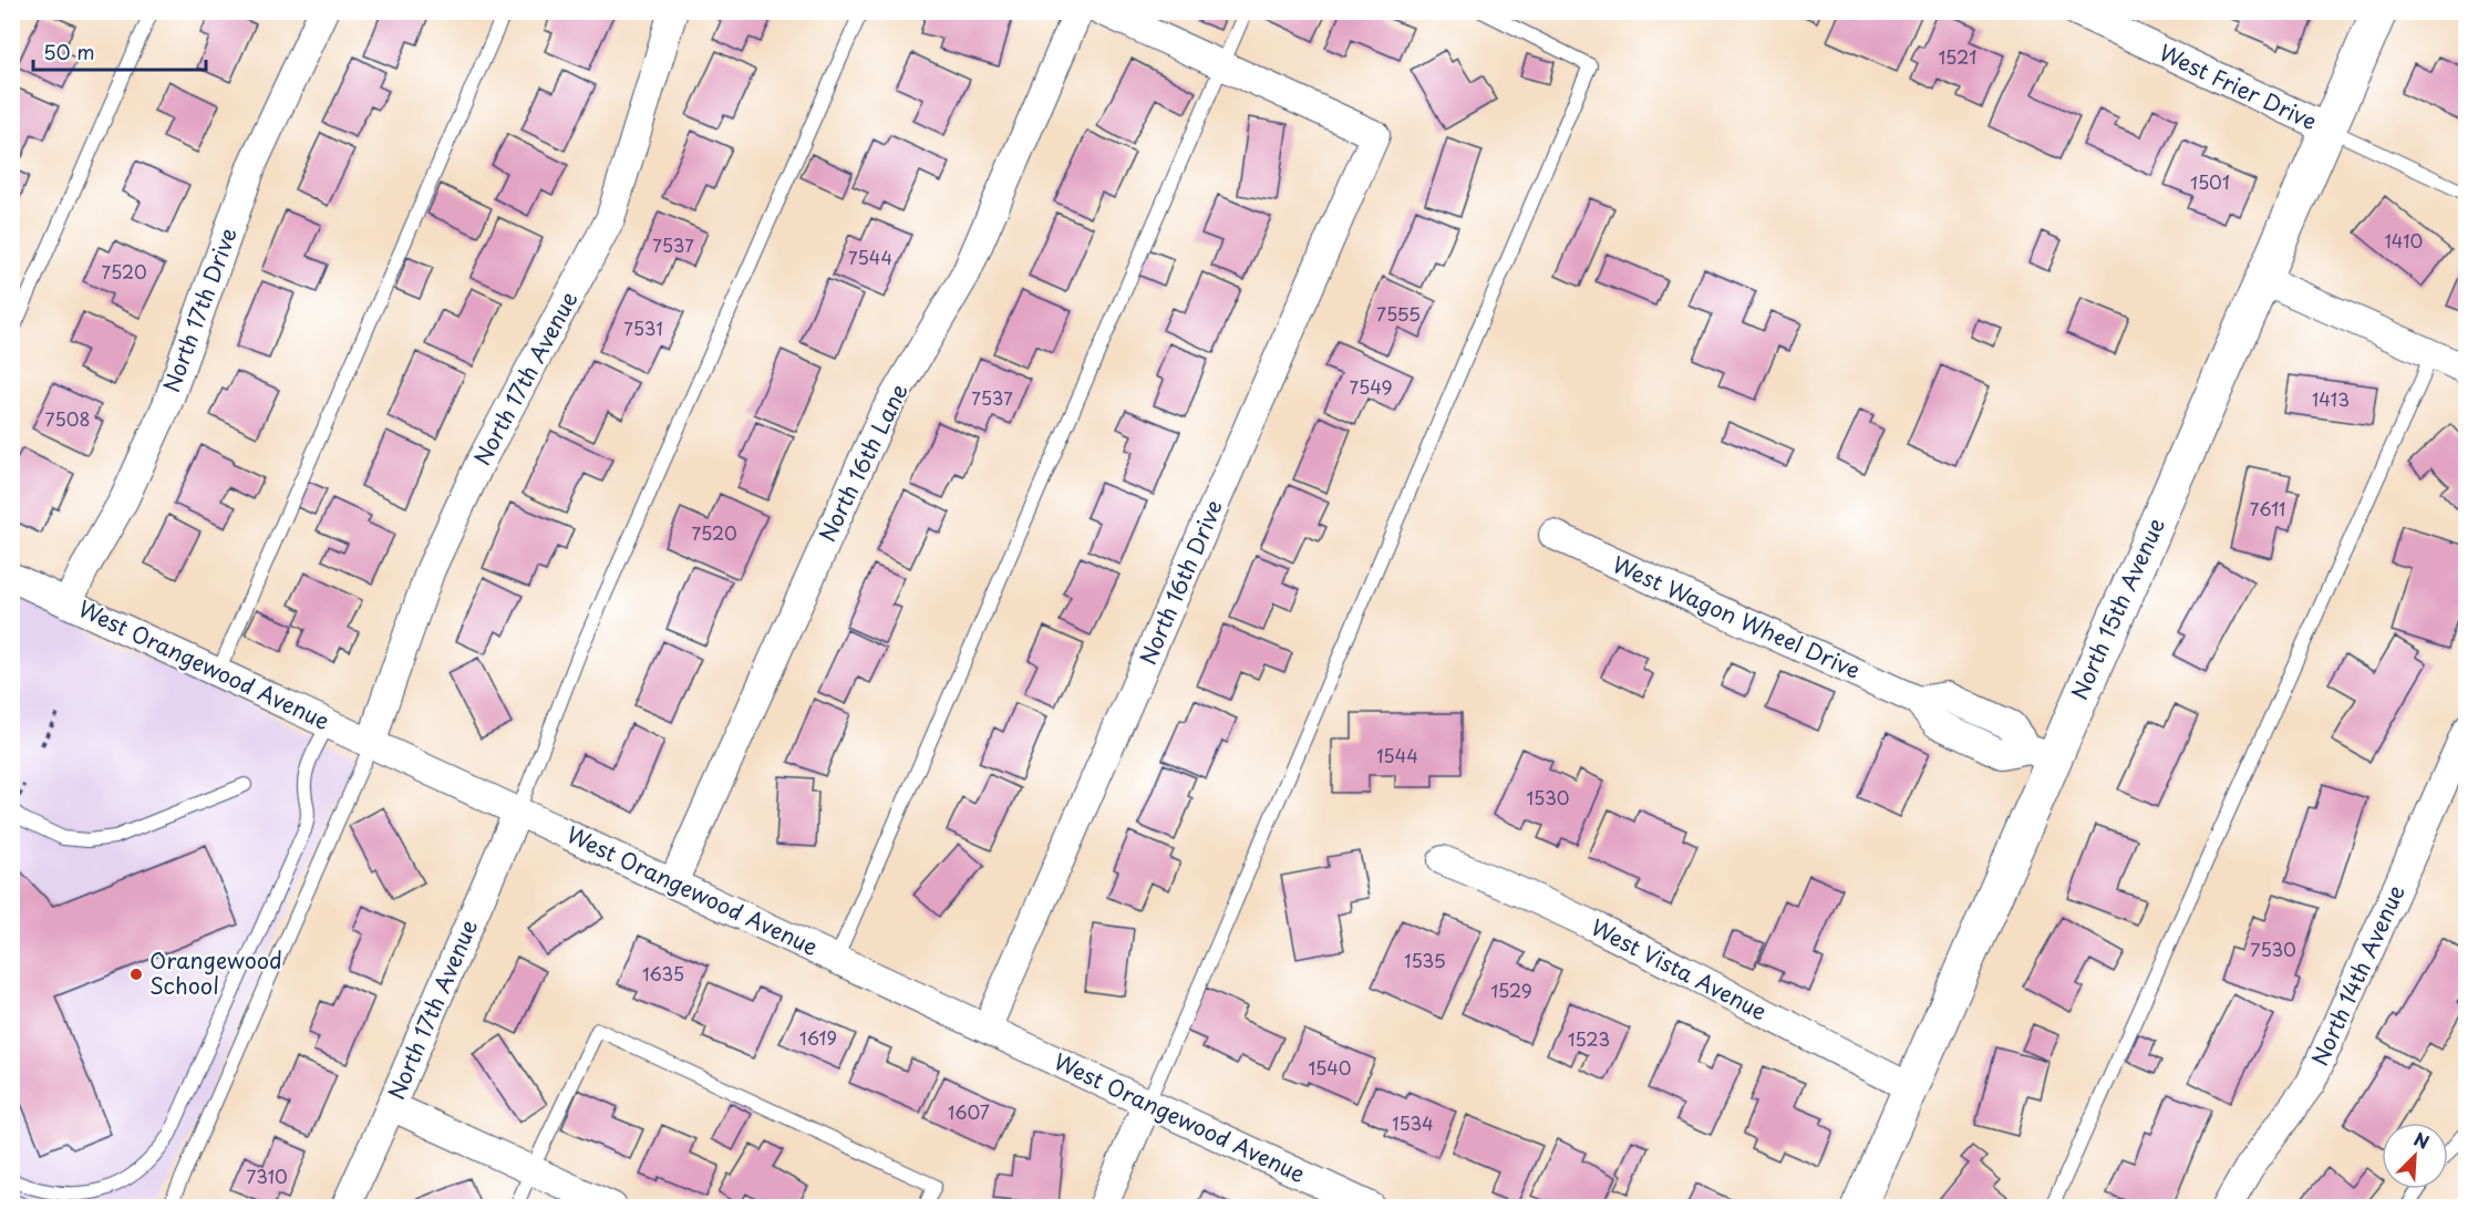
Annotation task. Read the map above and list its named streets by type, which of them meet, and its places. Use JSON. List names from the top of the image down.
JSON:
{
  "streets": {
    "street": [
      "West Frier Drive",
      "North 17th Drive",
      "North 17th Avenue",
      "North 16th Lane",
      "North 16th Drive",
      "North 15th Avenue",
      "West Wagon Wheel Drive",
      "West Orangewood Avenue",
      "West Vista Avenue",
      "North 14th Avenue"
    ]
  },
  "crossings": [
    ["West Frier Drive", "North 15th Avenue"],
    ["North 17th Drive", "West Orangewood Avenue"],
    ["North 17th Avenue", "West Orangewood Avenue"],
    ["North 16th Lane", "West Orangewood Avenue"],
    ["North 16th Drive", "West Orangewood Avenue"],
    ["North 15th Avenue", "West Wagon Wheel Drive"],
    ["North 15th Avenue", "West Vista Avenue"]
  ],
  "places": ["Orangewood School"],
  "house_numbers": [
    "1521",
    "1501",
    "1410",
    "7537",
    "7544",
    "7520",
    "7555",
    "7531",
    "7549",
    "7537",
    "1413",
    "7508",
    "7611",
    "7520",
    "1544",
    "1530",
    "7530",
    "1535",
    "1635",
    "1529",
    "1619",
    "1523",
    "1540",
    "1607",
    "1534",
    "7310"
  ],
  "scale_bar": "50 m",
  "north": "top right"
}
